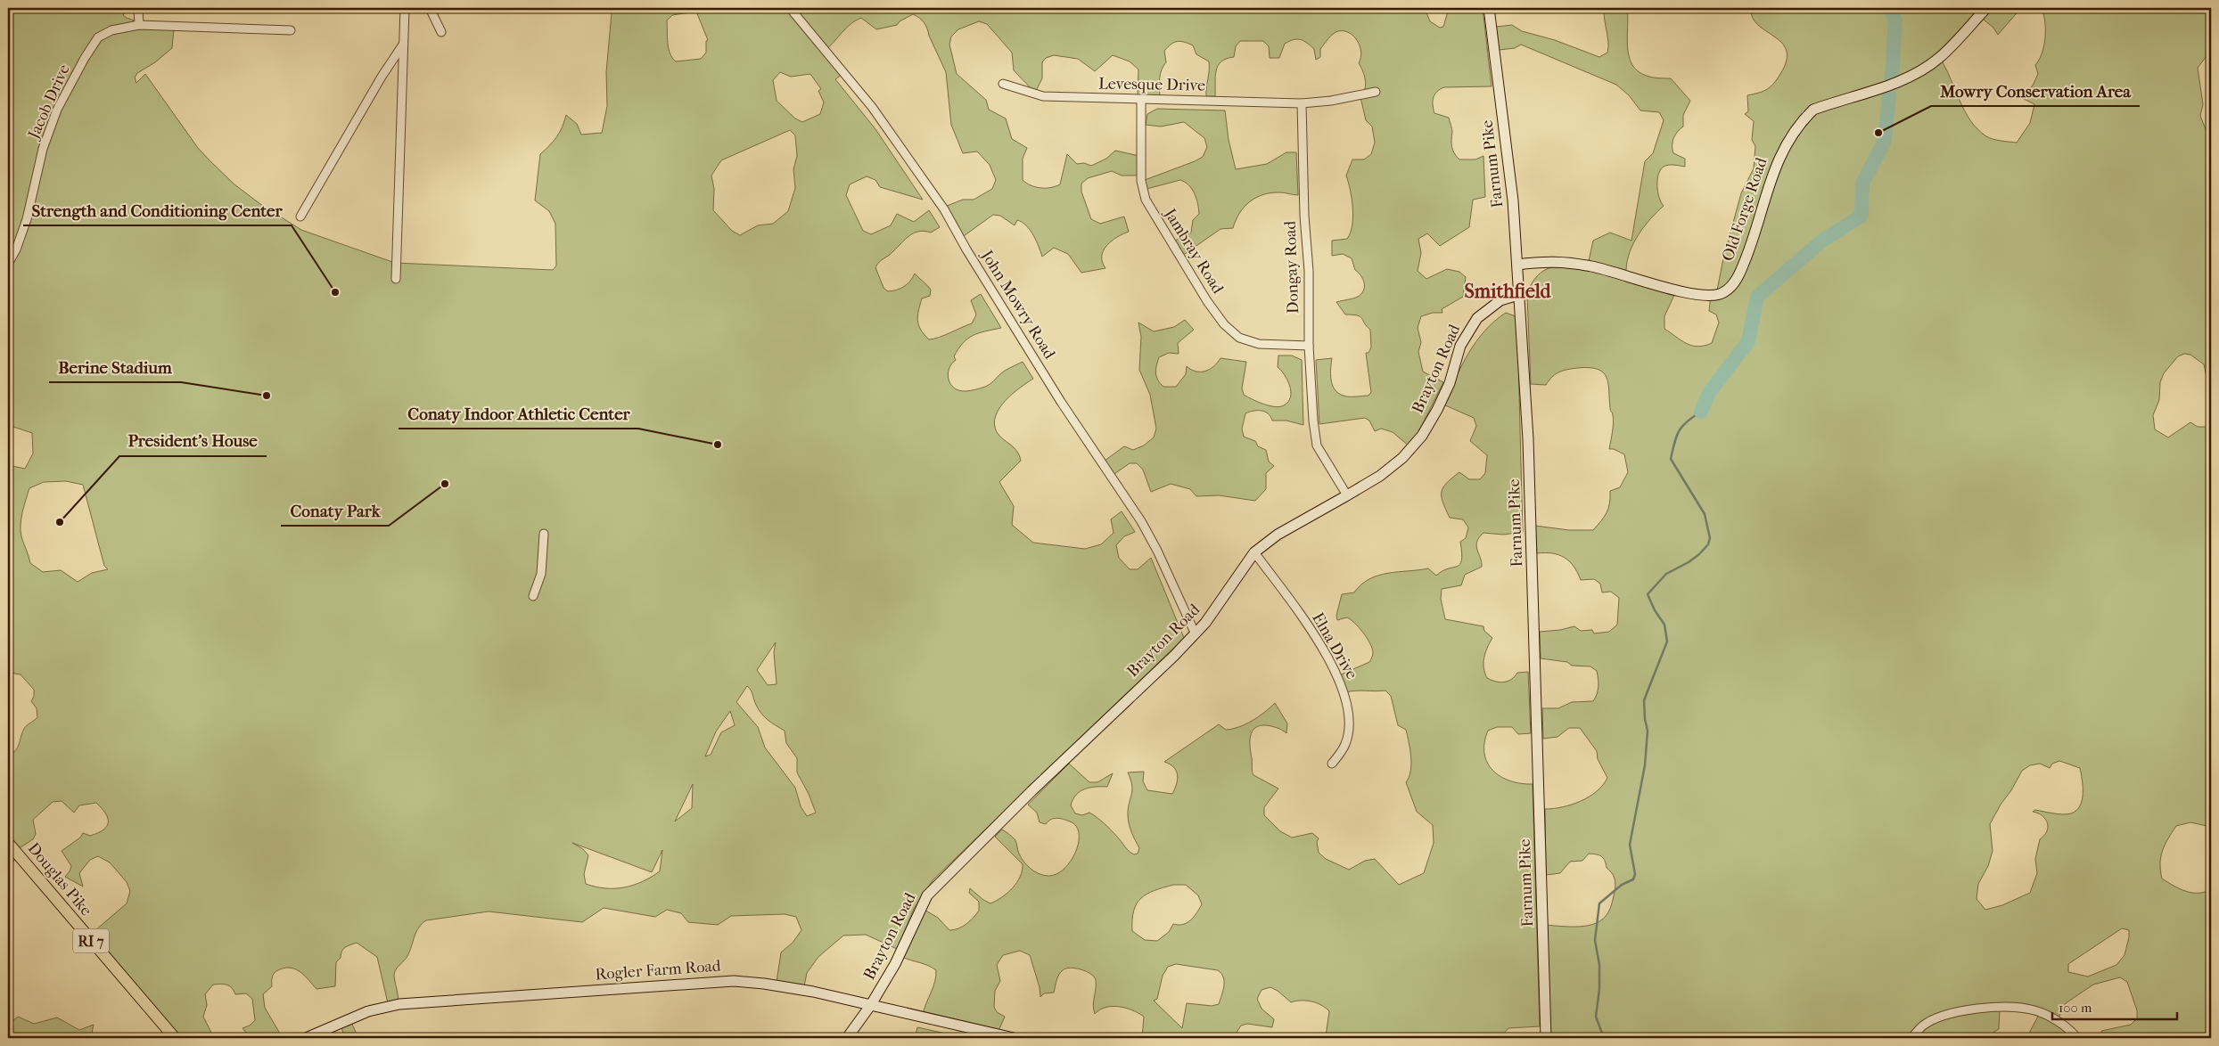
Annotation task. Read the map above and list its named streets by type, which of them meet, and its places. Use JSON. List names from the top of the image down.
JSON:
{
  "streets": {
    "main road": ["Douglas Pike", "RI 7"],
    "street": [
      "Levesque Drive",
      "Jacob Drive",
      "Farnum Pike",
      "Old Forge Road",
      "Jambray Road",
      "Dongay Road",
      "John Mowry Road",
      "Brayton Road",
      "Elna Drive",
      "Rogler Farm Road"
    ]
  },
  "crossings": [
    ["Levesque Drive", "Jambray Road"],
    ["Levesque Drive", "Dongay Road"],
    ["Farnum Pike", "Old Forge Road"],
    ["Farnum Pike", "Brayton Road"],
    ["Jambray Road", "Dongay Road"],
    ["Dongay Road", "Brayton Road"],
    ["John Mowry Road", "Brayton Road"],
    ["Brayton Road", "Elna Drive"],
    ["Brayton Road", "Rogler Farm Road"]
  ],
  "districts": ["Smithfield"],
  "places": [
    "Mowry Conservation Area",
    "Strength and Conditioning Center",
    "Berine Stadium",
    "Conaty Indoor Athletic Center",
    "Conaty Park",
    "President's House"
  ],
  "scale_bar": "100 m"
}
